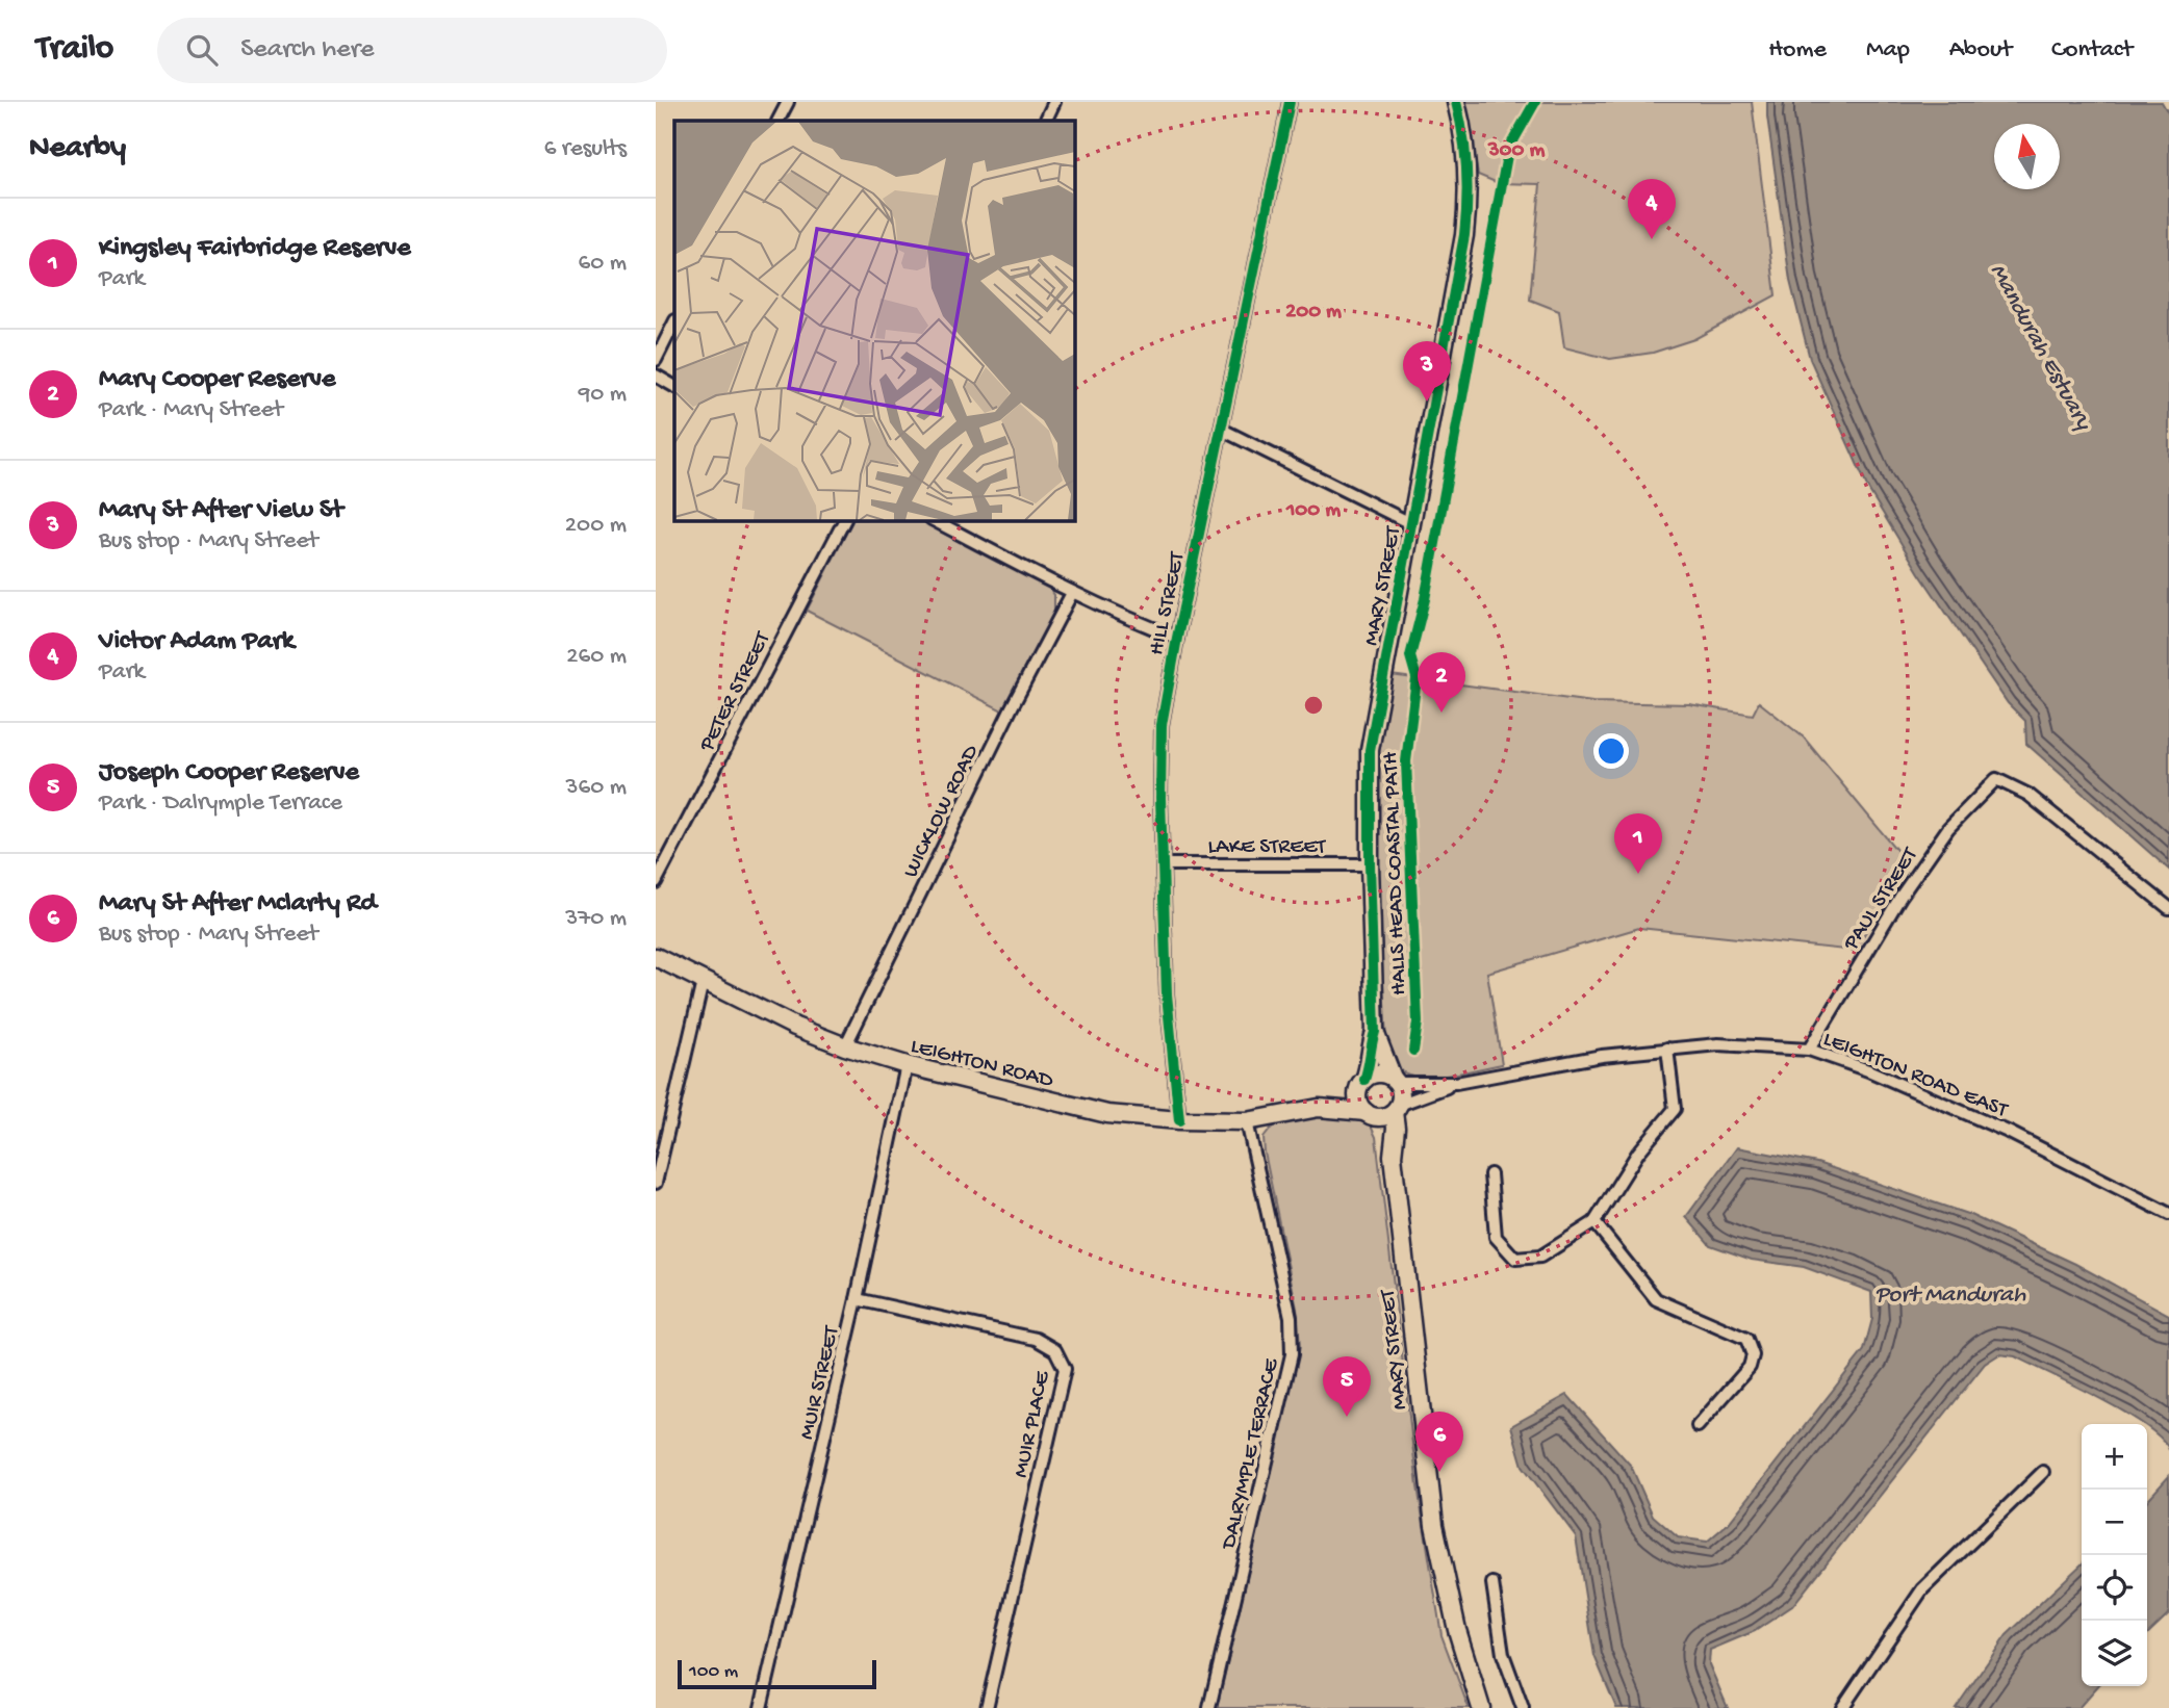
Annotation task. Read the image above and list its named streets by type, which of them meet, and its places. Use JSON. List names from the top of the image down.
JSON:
{
  "streets": {
    "street": [
      "MARY STREET",
      "HILL STREET",
      "PETER STREET",
      "WICKLOW ROAD",
      "LAKE STREET",
      "PAUL STREET",
      "LEIGHTON ROAD",
      "LEIGHTON ROAD EAST",
      "MUIR STREET",
      "MUIR PLACE",
      "DALRYMPLE TERRACE"
    ],
    "cycle path": ["HALLS HEAD COASTAL PATH"]
  },
  "crossings": [
    ["MARY STREET", "LAKE STREET"],
    ["MARY STREET", "LEIGHTON ROAD"],
    ["MARY STREET", "LEIGHTON ROAD EAST"],
    ["HILL STREET", "LAKE STREET"],
    ["HILL STREET", "LEIGHTON ROAD"],
    ["WICKLOW ROAD", "LEIGHTON ROAD"],
    ["PAUL STREET", "LEIGHTON ROAD EAST"],
    ["LEIGHTON ROAD", "LEIGHTON ROAD EAST"],
    ["LEIGHTON ROAD", "MUIR STREET"],
    ["LEIGHTON ROAD", "DALRYMPLE TERRACE"],
    ["MUIR STREET", "MUIR PLACE"]
  ],
  "water": ["Mandurah Estuary", "Port Mandurah"],
  "scale_bar": "100 m",
  "north": "top",
  "page": {
    "header": "Trailo",
    "search": "Search here",
    "nav": [
      "Home",
      "Map",
      "About",
      "Contact"
    ],
    "heading": ["Nearby", "6 results"],
    "pins": [
      "4",
      "3",
      "2",
      "1",
      "5",
      "6"
    ],
    "list": [
      {
        "mark": "1",
        "name": "Kingsley Fairbridge Reserve",
        "note": "Park",
        "value": "60 m"
      },
      {
        "mark": "2",
        "name": "Mary Cooper Reserve",
        "note": "Park · Mary Street",
        "value": "90 m"
      },
      {
        "mark": "3",
        "name": "Mary St After View St",
        "note": "Bus stop · Mary Street",
        "value": "200 m"
      },
      {
        "mark": "4",
        "name": "Victor Adam Park",
        "note": "Park",
        "value": "260 m"
      },
      {
        "mark": "5",
        "name": "Joseph Cooper Reserve",
        "note": "Park · Dalrymple Terrace",
        "value": "360 m"
      },
      {
        "mark": "6",
        "name": "Mary St After Mclarty Rd",
        "note": "Bus stop · Mary Street",
        "value": "370 m"
      }
    ],
    "map_buttons": ["+", "−"],
    "scale": "100 m"
  },
  "rings": ["300 m", "200 m", "100 m"]
}
